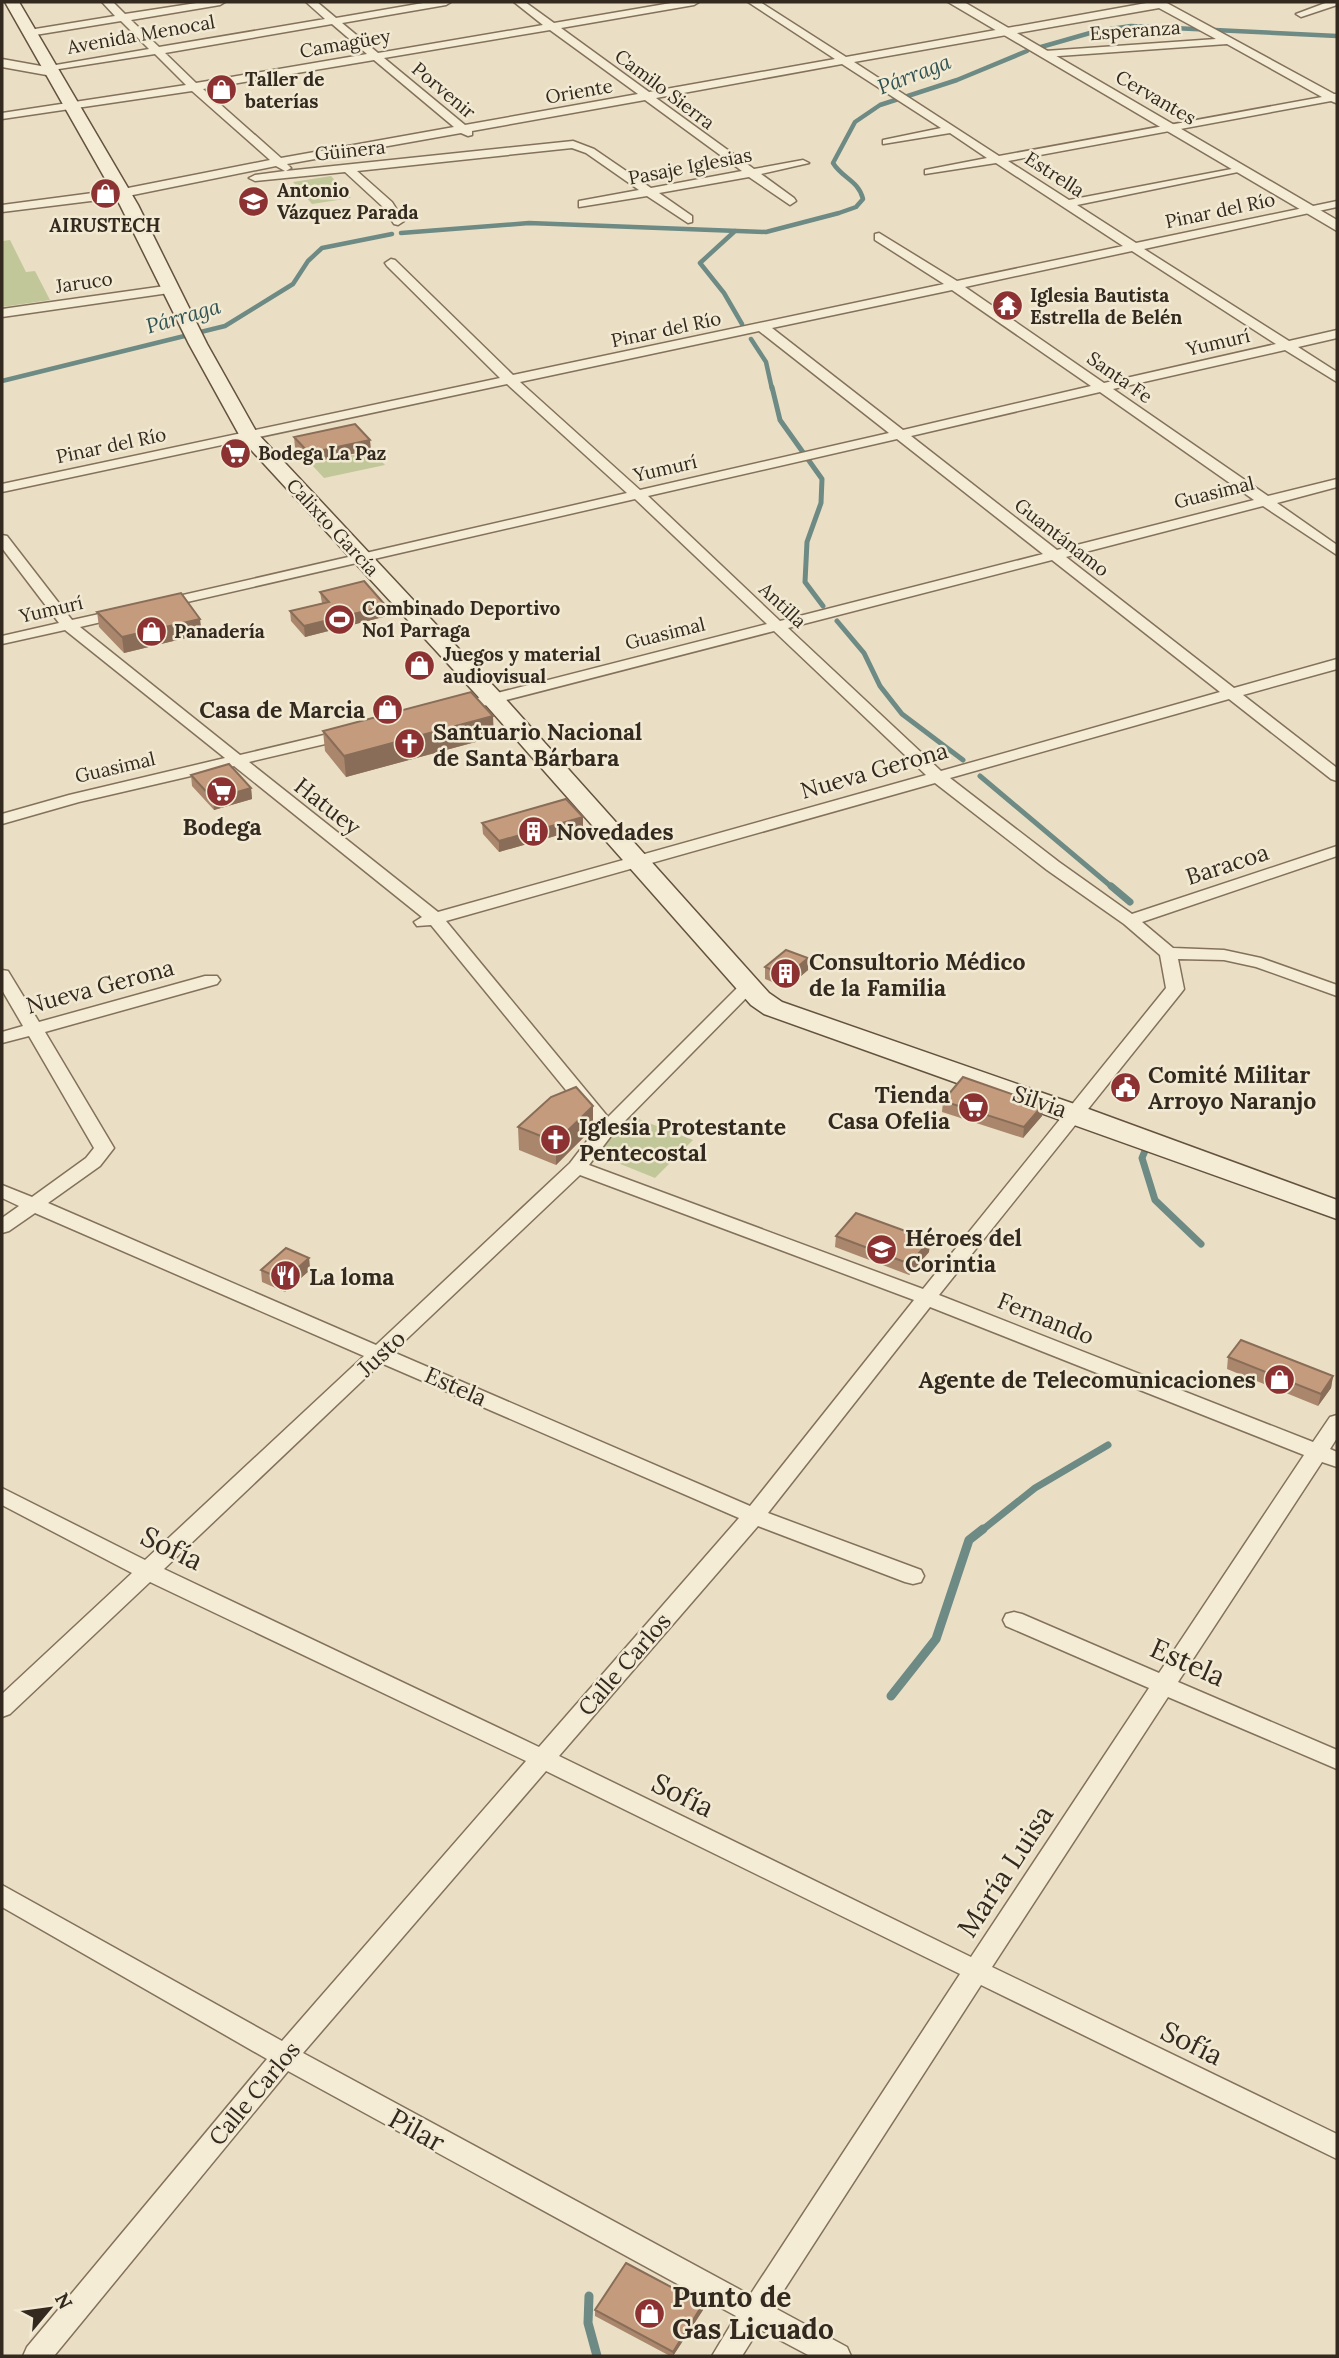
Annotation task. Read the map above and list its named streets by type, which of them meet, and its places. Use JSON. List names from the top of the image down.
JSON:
{
  "streets": {
    "main road": ["Calixto García", "Silvia"],
    "street": [
      "Esperanza",
      "Avenida Menocal",
      "Camagüey",
      "Camilo Sierra",
      "Porvenir",
      "Oriente",
      "Cervantes",
      "Güinera",
      "Pasaje Iglesias",
      "Estrella",
      "Pinar del Río",
      "Jaruco",
      "Yumurí",
      "Santa Fe",
      "Guasimal",
      "Guantánamo",
      "Antilla",
      "Nueva Gerona",
      "Hatuey",
      "Baracoa",
      "Fernando",
      "Justo",
      "Estela",
      "Sofía",
      "Calle Carlos",
      "María Luisa",
      "Pilar"
    ]
  },
  "crossings": [
    ["Esperanza", "Cervantes"],
    ["Avenida Menocal", "Porvenir"],
    ["Avenida Menocal", "Calixto García"],
    ["Camagüey", "Camilo Sierra"],
    ["Camagüey", "Porvenir"],
    ["Camagüey", "Calixto García"],
    ["Camilo Sierra", "Oriente"],
    ["Camilo Sierra", "Pasaje Iglesias"],
    ["Porvenir", "Oriente"],
    ["Porvenir", "Güinera"],
    ["Oriente", "Cervantes"],
    ["Oriente", "Güinera"],
    ["Oriente", "Estrella"],
    ["Oriente", "Calixto García"],
    ["Cervantes", "Pinar del Río"],
    ["Güinera", "Pasaje Iglesias"],
    ["Güinera", "Calixto García"],
    ["Estrella", "Pinar del Río"],
    ["Estrella", "Yumurí"],
    ["Pinar del Río", "Santa Fe"],
    ["Pinar del Río", "Calixto García"],
    ["Pinar del Río", "Guantánamo"],
    ["Pinar del Río", "Antilla"],
    ["Jaruco", "Calixto García"],
    ["Yumurí", "Santa Fe"],
    ["Yumurí", "Calixto García"],
    ["Yumurí", "Guantánamo"],
    ["Yumurí", "Antilla"],
    ["Yumurí", "Hatuey"],
    ["Santa Fe", "Guasimal"],
    ["Guasimal", "Calixto García"],
    ["Guasimal", "Guantánamo"],
    ["Guasimal", "Antilla"],
    ["Guasimal", "Hatuey"],
    ["Calixto García", "Nueva Gerona"],
    ["Calixto García", "Silvia"],
    ["Calixto García", "Justo"],
    ["Guantánamo", "Nueva Gerona"],
    ["Antilla", "Nueva Gerona"],
    ["Antilla", "Baracoa"],
    ["Antilla", "Calle Carlos"],
    ["Nueva Gerona", "Hatuey"],
    ["Hatuey", "Justo"],
    ["Silvia", "Justo"],
    ["Silvia", "Calle Carlos"],
    ["Fernando", "Justo"],
    ["Fernando", "Calle Carlos"],
    ["Fernando", "María Luisa"],
    ["Justo", "Estela"],
    ["Justo", "Sofía"],
    ["Estela", "Calle Carlos"],
    ["Estela", "María Luisa"],
    ["Sofía", "Calle Carlos"],
    ["Sofía", "María Luisa"],
    ["Calle Carlos", "Pilar"],
    ["María Luisa", "Pilar"]
  ],
  "water": ["Párraga"],
  "places": {
    "shop": [
      "Taller de baterías",
      "AIRUSTECH",
      "Panadería",
      "Juegos y material audiovisual",
      "Casa de Marcia",
      "Agente de Telecomunicaciones",
      "Punto de Gas Licuado"
    ],
    "school or university": ["Antonio Vázquez Parada", "Héroes del Corintia"],
    "temple": ["Iglesia Bautista Estrella de Belén"],
    "supermarket": ["Bodega La Paz", "Bodega", "Tienda Casa Ofelia"],
    "sports": ["Combinado Deportivo No1 Parraga"],
    "church": ["Santuario Nacional de Santa Bárbara", "Iglesia Protestante Pentecostal"],
    "building": ["Novedades", "Consultorio Médico de la Familia"],
    "public building": ["Comité Militar Arroyo Naranjo"],
    "restaurant": ["La loma"]
  },
  "north": "top right"
}
